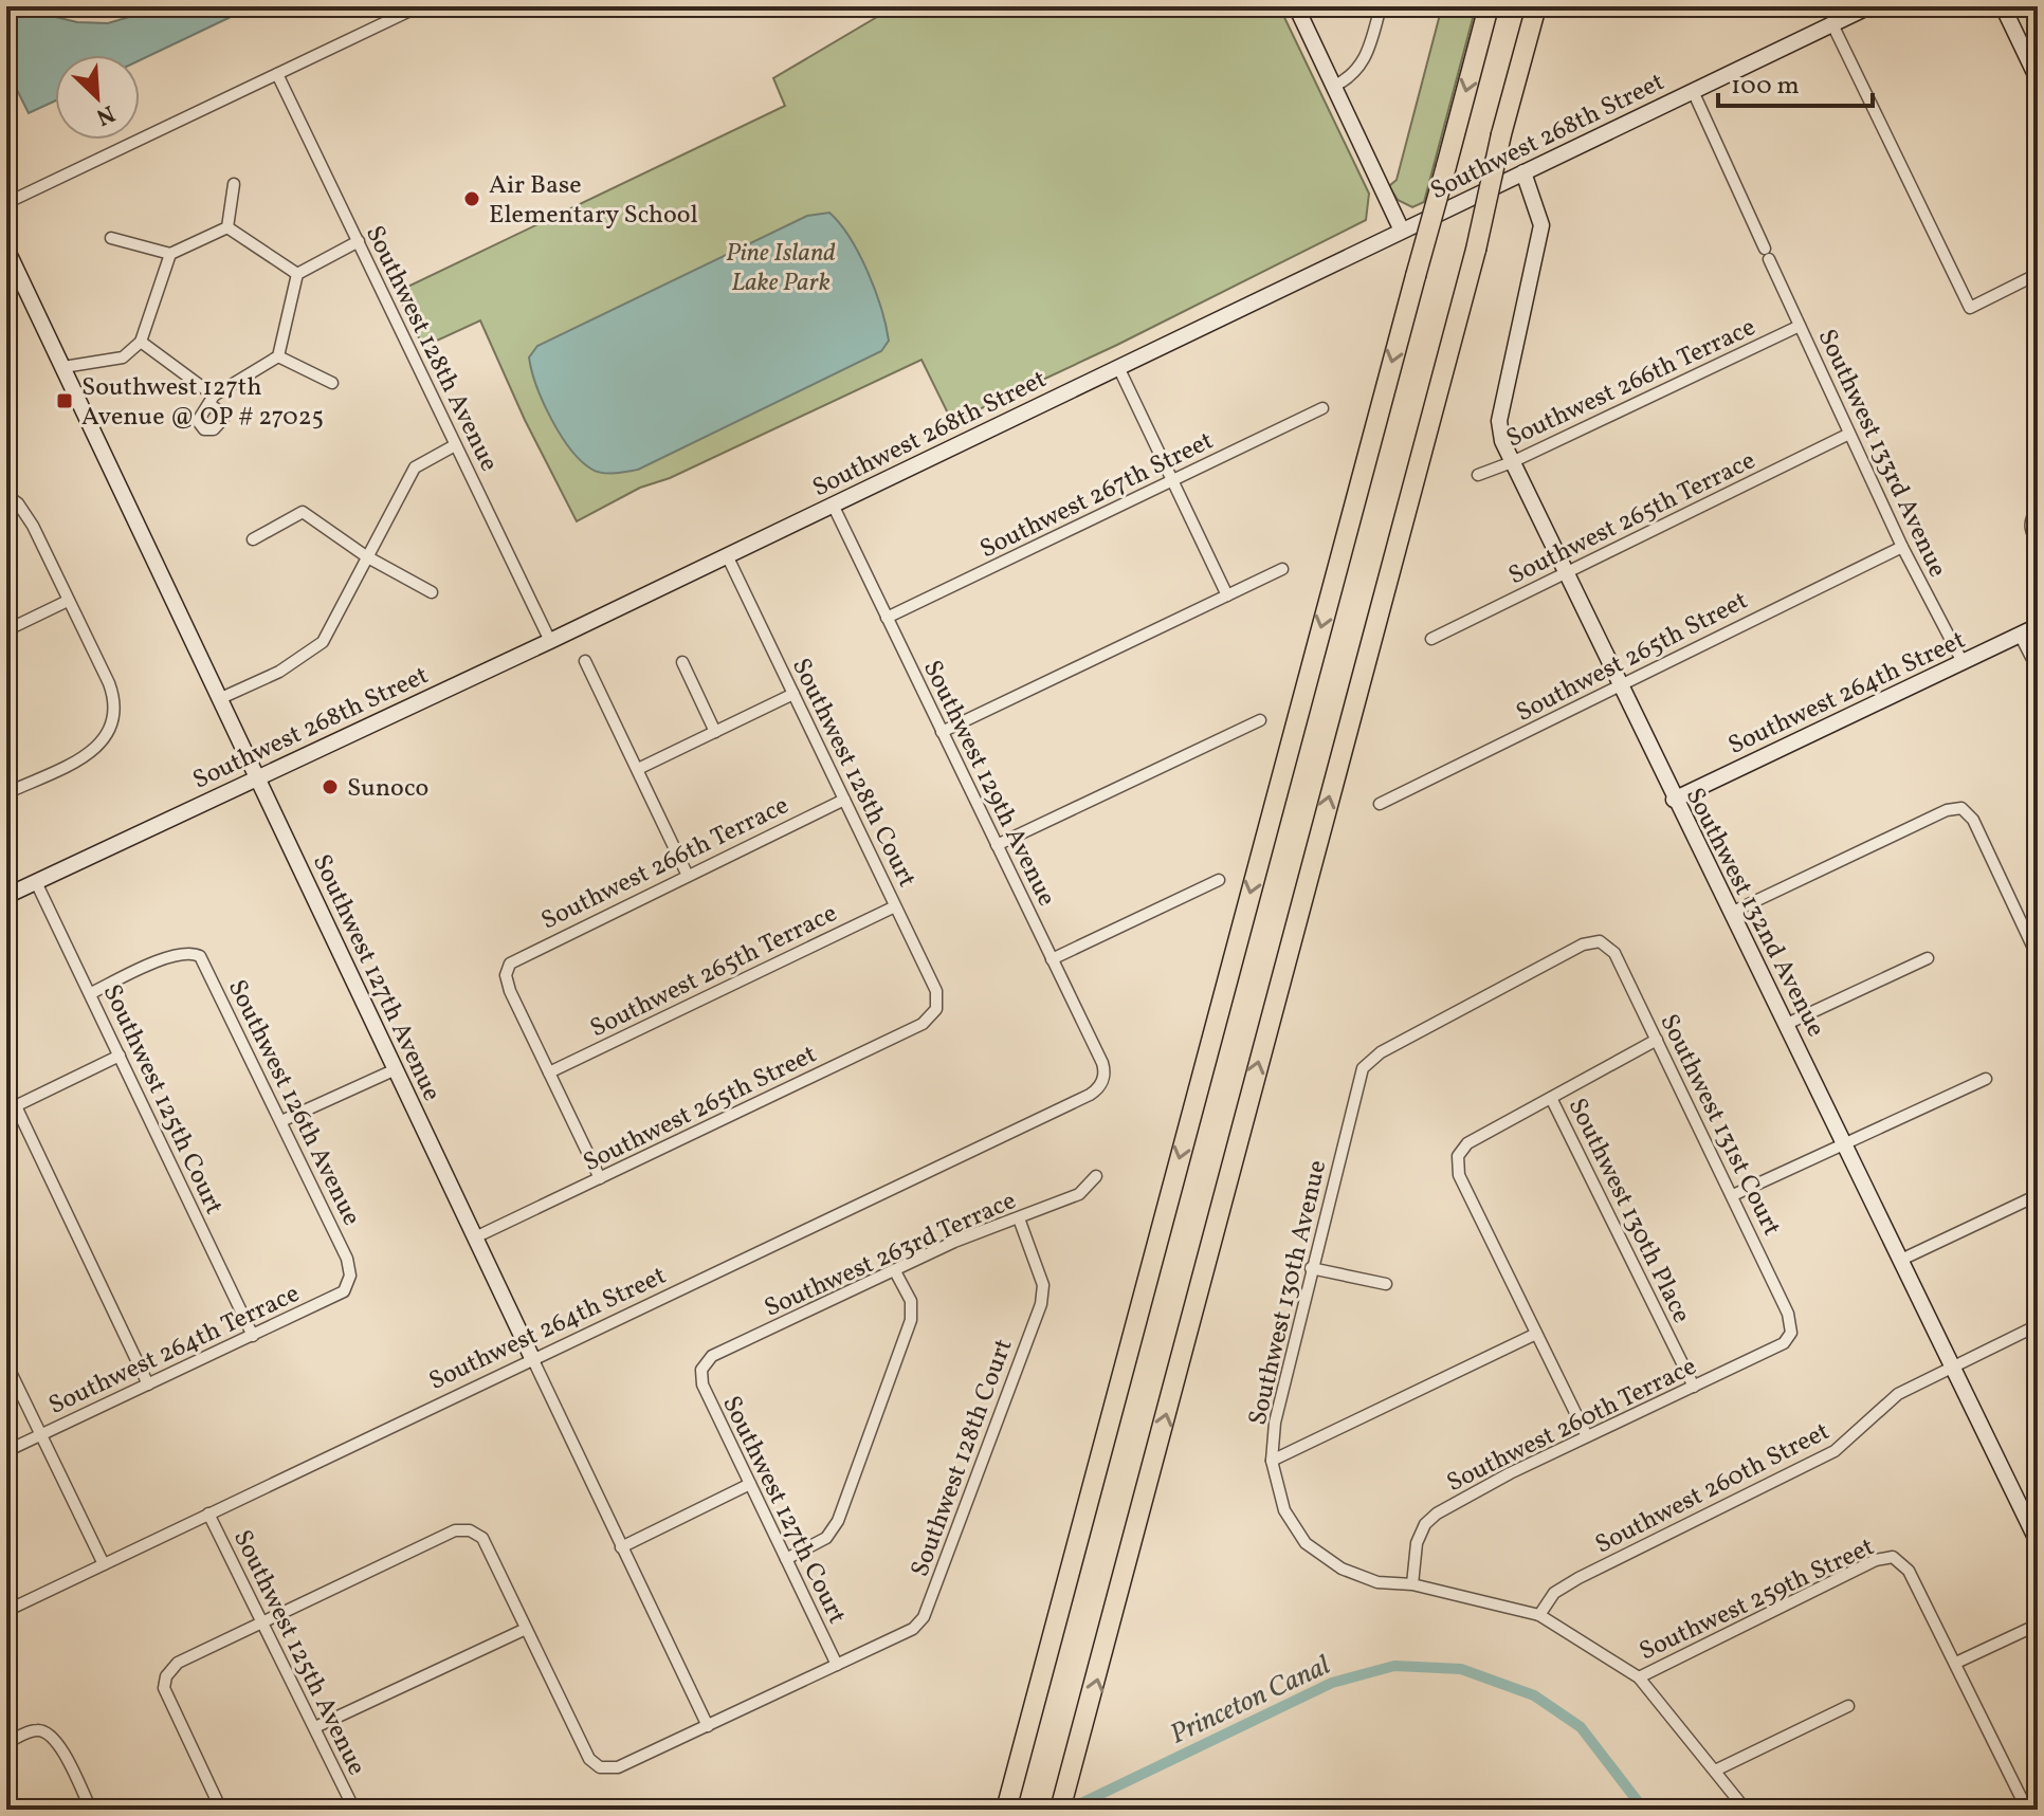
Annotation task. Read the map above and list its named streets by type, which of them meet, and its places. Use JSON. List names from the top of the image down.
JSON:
{
  "streets": {
    "street": [
      "Southwest 268th Street",
      "Southwest 128th Avenue",
      "Southwest 266th Terrace",
      "Southwest 133rd Avenue",
      "Southwest 267th Street",
      "Southwest 265th Terrace",
      "Southwest 265th Street",
      "Southwest 264th Street",
      "Southwest 128th Court",
      "Southwest 129th Avenue",
      "Southwest 132nd Avenue",
      "Southwest 127th Avenue",
      "Southwest 125th Court",
      "Southwest 126th Avenue",
      "Southwest 131st Court",
      "Southwest 130th Place",
      "Southwest 263rd Terrace",
      "Southwest 130th Avenue",
      "Southwest 264th Terrace",
      "Southwest 260th Terrace",
      "Southwest 260th Street",
      "Southwest 127th Court",
      "Southwest 259th Street",
      "Southwest 125th Avenue"
    ]
  },
  "crossings": [
    ["Southwest 268th Street", "Southwest 128th Avenue"],
    ["Southwest 268th Street", "Southwest 133rd Avenue"],
    ["Southwest 268th Street", "Southwest 128th Court"],
    ["Southwest 268th Street", "Southwest 129th Avenue"],
    ["Southwest 268th Street", "Southwest 132nd Avenue"],
    ["Southwest 268th Street", "Southwest 127th Avenue"],
    ["Southwest 268th Street", "Southwest 125th Court"],
    ["Southwest 266th Terrace", "Southwest 133rd Avenue"],
    ["Southwest 266th Terrace", "Southwest 265th Terrace"],
    ["Southwest 266th Terrace", "Southwest 128th Court"],
    ["Southwest 266th Terrace", "Southwest 132nd Avenue"],
    ["Southwest 133rd Avenue", "Southwest 265th Terrace"],
    ["Southwest 133rd Avenue", "Southwest 265th Street"],
    ["Southwest 133rd Avenue", "Southwest 264th Street"],
    ["Southwest 267th Street", "Southwest 129th Avenue"],
    ["Southwest 265th Terrace", "Southwest 128th Court"],
    ["Southwest 265th Terrace", "Southwest 132nd Avenue"],
    ["Southwest 265th Street", "Southwest 128th Court"],
    ["Southwest 265th Street", "Southwest 132nd Avenue"],
    ["Southwest 265th Street", "Southwest 127th Avenue"],
    ["Southwest 264th Street", "Southwest 129th Avenue"],
    ["Southwest 264th Street", "Southwest 132nd Avenue"],
    ["Southwest 264th Street", "Southwest 127th Avenue"],
    ["Southwest 264th Street", "Southwest 125th Avenue"],
    ["Southwest 128th Court", "Southwest 127th Avenue"],
    ["Southwest 128th Court", "Southwest 263rd Terrace"],
    ["Southwest 128th Court", "Southwest 127th Court"],
    ["Southwest 132nd Avenue", "Southwest 260th Street"],
    ["Southwest 125th Court", "Southwest 126th Avenue"],
    ["Southwest 125th Court", "Southwest 264th Terrace"],
    ["Southwest 126th Avenue", "Southwest 264th Terrace"],
    ["Southwest 131st Court", "Southwest 130th Avenue"],
    ["Southwest 131st Court", "Southwest 260th Terrace"],
    ["Southwest 130th Place", "Southwest 260th Terrace"],
    ["Southwest 263rd Terrace", "Southwest 127th Court"],
    ["Southwest 130th Avenue", "Southwest 260th Terrace"],
    ["Southwest 130th Avenue", "Southwest 260th Street"],
    ["Southwest 130th Avenue", "Southwest 259th Street"]
  ],
  "water": ["Princeton Canal"],
  "parks": ["Pine Island Lake Park"],
  "places": {
    "other": ["Air Base Elementary School", "Sunoco"],
    "transit": ["Southwest 127th Avenue @ OP # 27025"]
  },
  "scale_bar": "100 m",
  "north": "bottom right"
}
